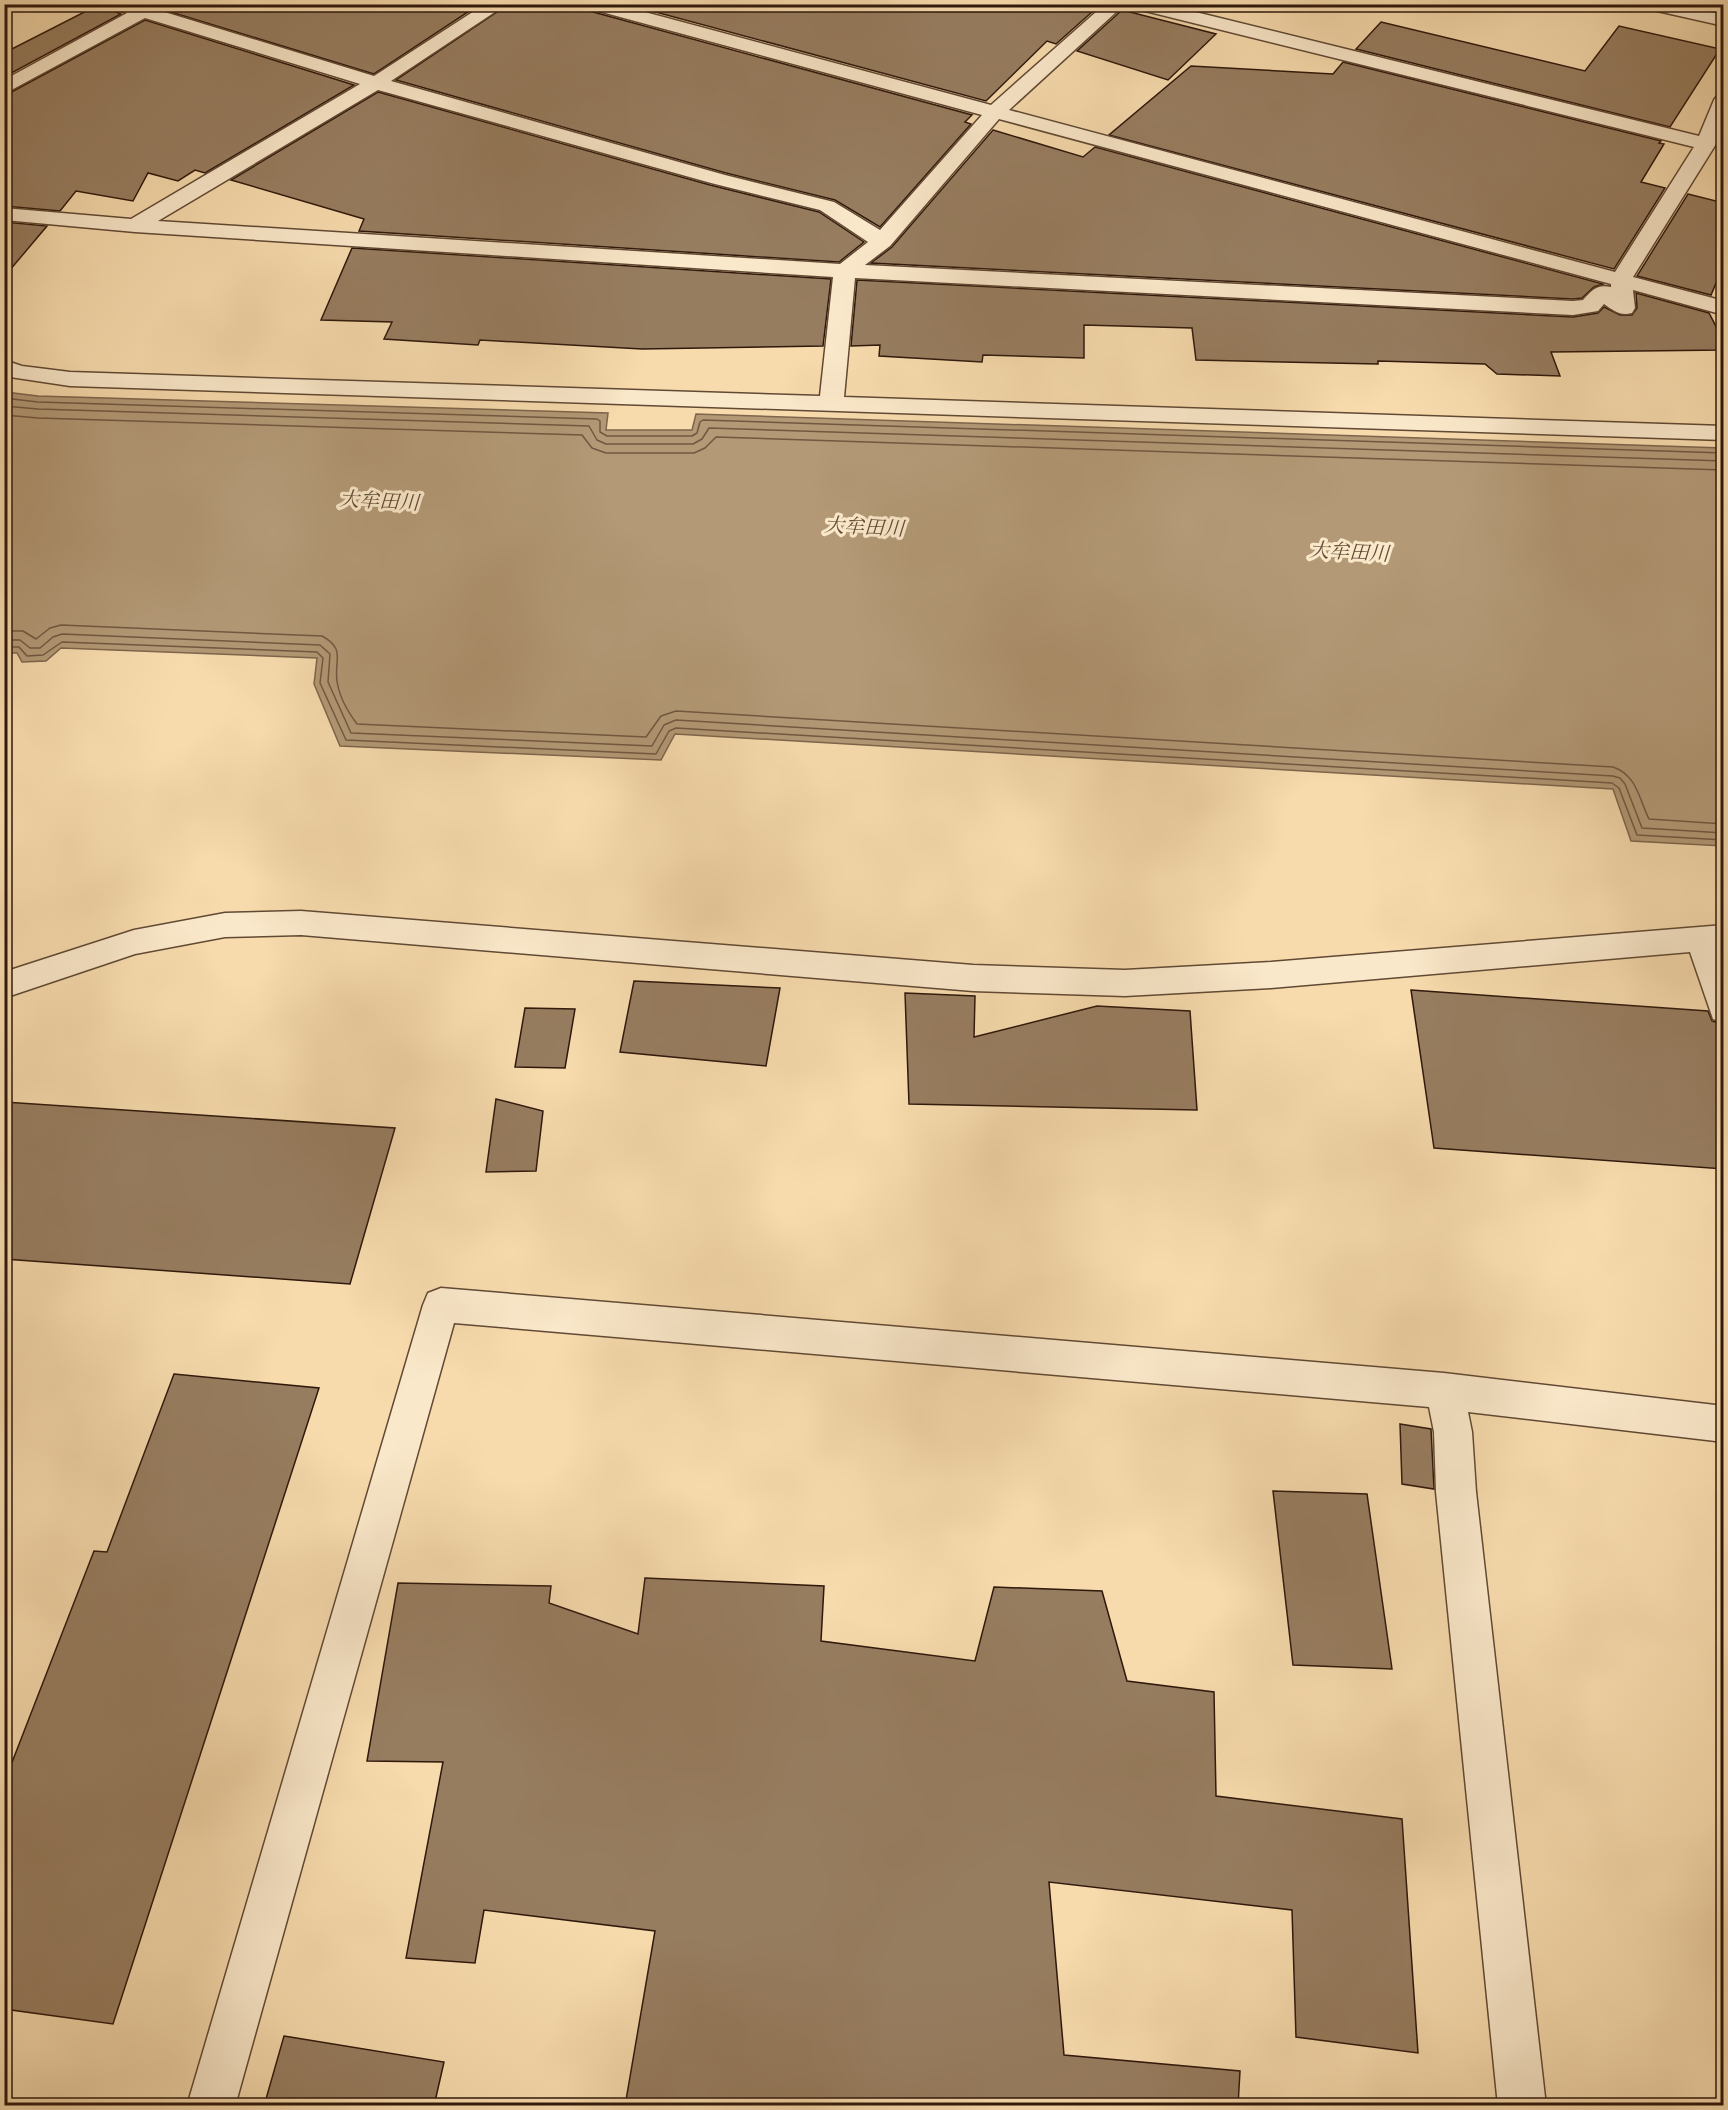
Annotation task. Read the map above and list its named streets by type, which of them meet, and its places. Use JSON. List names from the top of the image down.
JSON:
{
  "water": ["大牟田川"]
}
